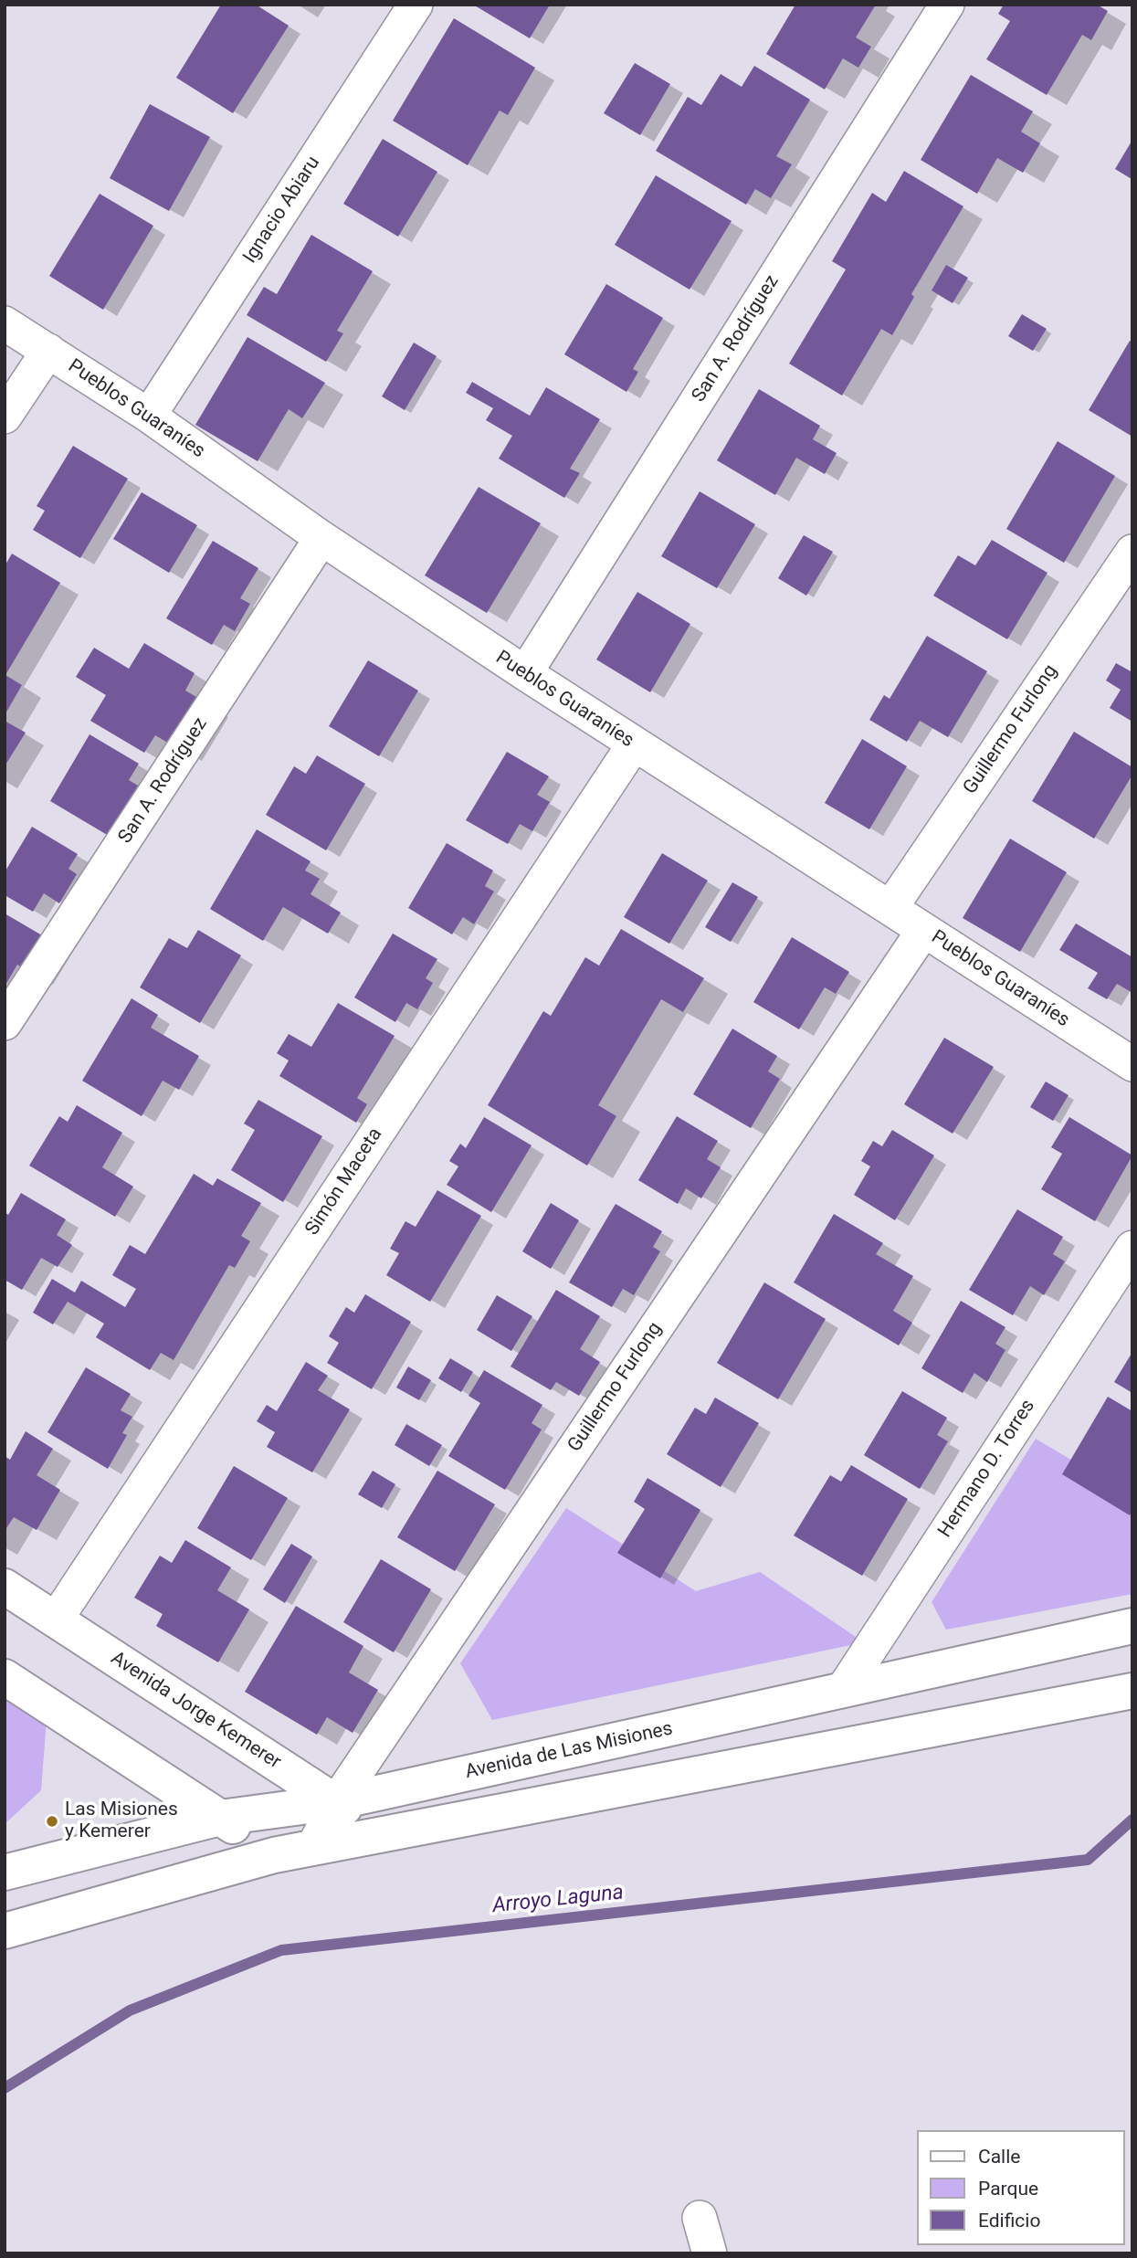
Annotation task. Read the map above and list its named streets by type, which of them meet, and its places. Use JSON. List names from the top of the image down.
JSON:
{
  "streets": {
    "main road": ["Avenida Jorge Kemerer", "Avenida de Las Misiones"],
    "street": [
      "Ignacio Abiaru",
      "San A. Rodríguez",
      "Pueblos Guaraníes",
      "Guillermo Furlong",
      "Simón Maceta",
      "Hermano D. Torres"
    ]
  },
  "crossings": [
    ["Ignacio Abiaru", "Pueblos Guaraníes"],
    ["San A. Rodríguez", "Pueblos Guaraníes"],
    ["Pueblos Guaraníes", "Guillermo Furlong"],
    ["Pueblos Guaraníes", "Simón Maceta"],
    ["Guillermo Furlong", "Avenida Jorge Kemerer"],
    ["Guillermo Furlong", "Avenida de Las Misiones"],
    ["Simón Maceta", "Avenida Jorge Kemerer"],
    ["Hermano D. Torres", "Avenida de Las Misiones"],
    ["Avenida Jorge Kemerer", "Avenida de Las Misiones"]
  ],
  "water": ["Arroyo Laguna"],
  "places": ["Las Misiones y Kemerer"],
  "legend": ["Calle", "Parque", "Edificio"]
}
